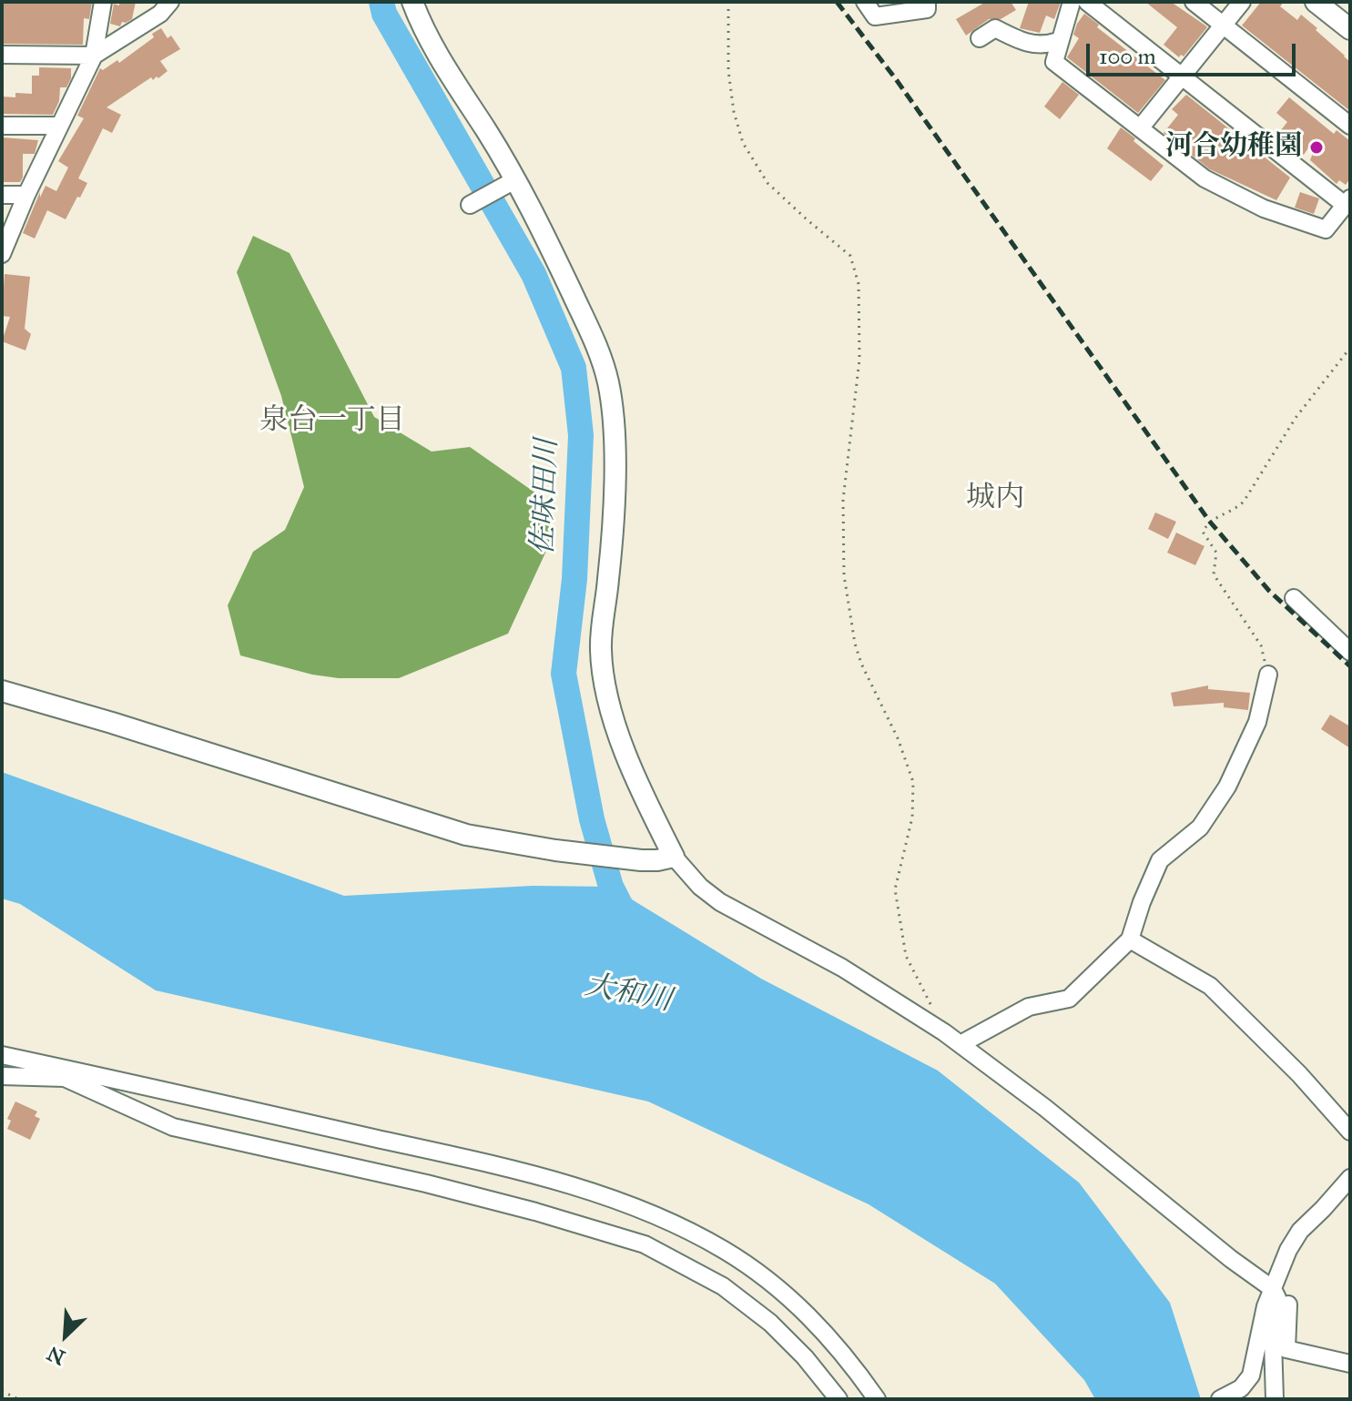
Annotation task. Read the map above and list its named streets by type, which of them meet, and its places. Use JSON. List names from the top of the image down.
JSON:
{
  "districts": ["泉台一丁目", "城内"],
  "water": ["佐味田川", "大和川"],
  "places": ["河合幼稚園"],
  "scale_bar": "100 m",
  "north": "bottom left"
}
